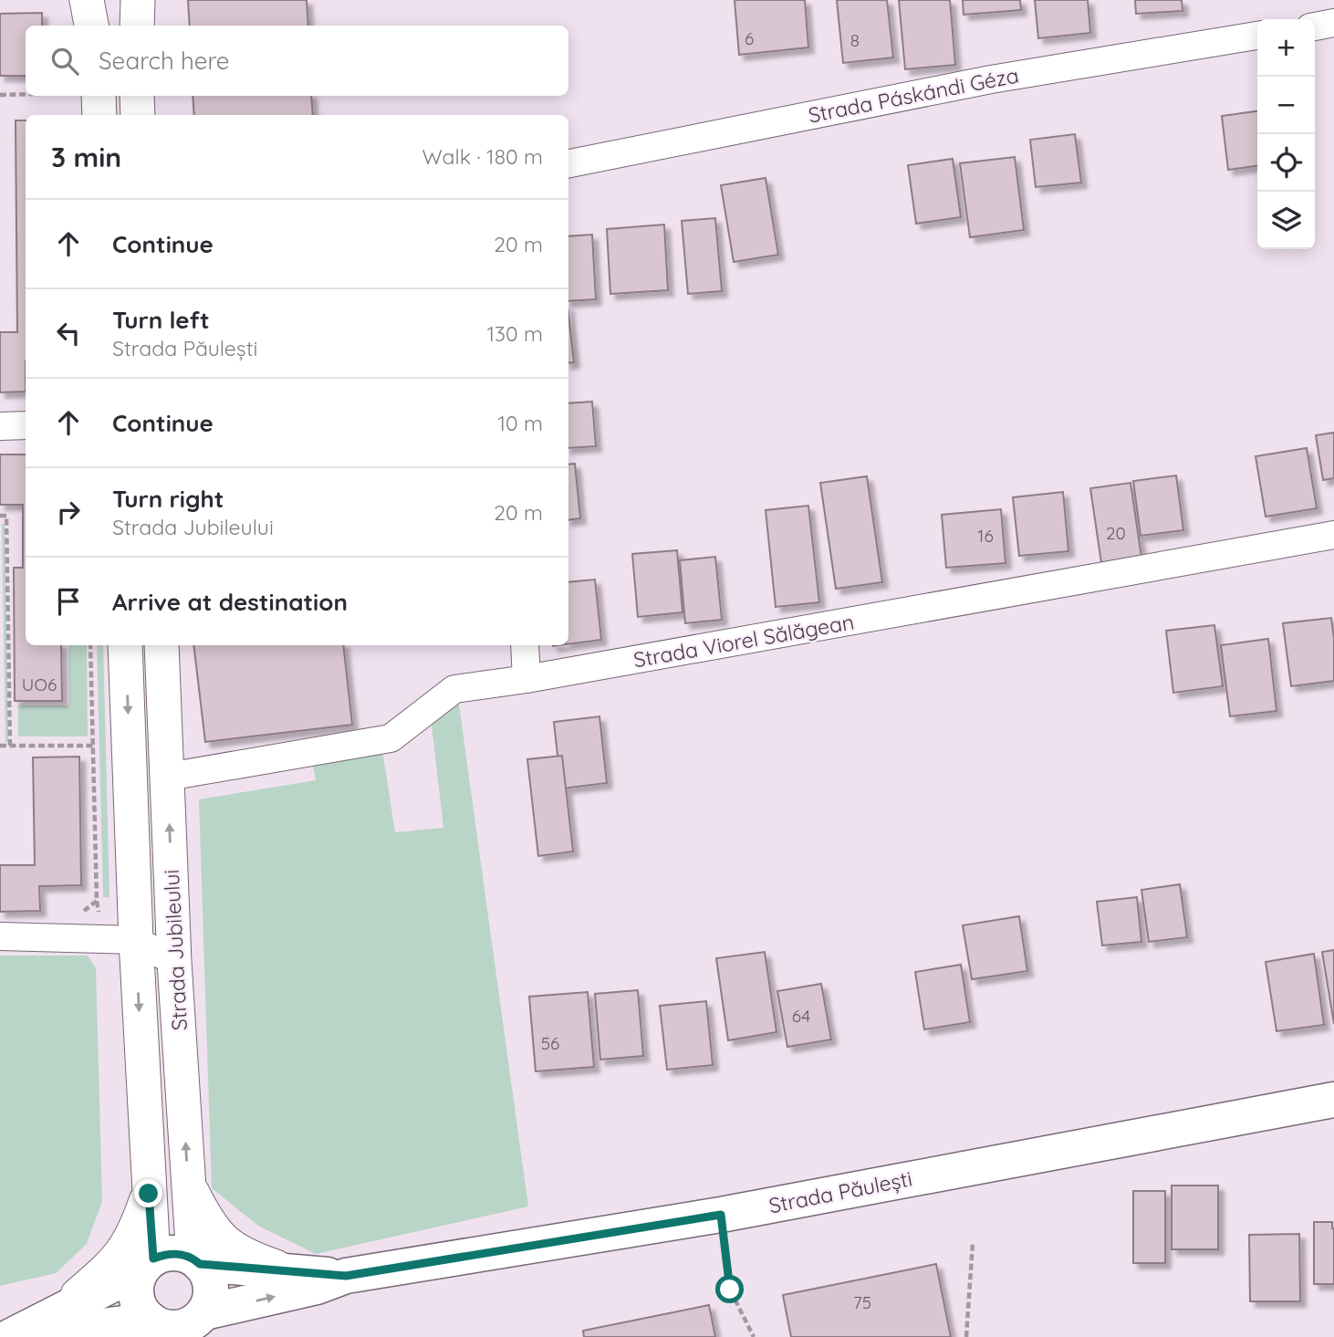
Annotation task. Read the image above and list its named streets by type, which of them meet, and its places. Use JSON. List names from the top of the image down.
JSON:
{
  "streets": {
    "main road": ["Strada Păulești"],
    "street": ["Strada Páskándi Géza", "Strada Viorel Sălăgean", "Strada Jubileului"]
  },
  "crossings": [
    ["Strada Viorel Sălăgean", "Strada Jubileului"],
    ["Strada Jubileului", "Strada Păulești"]
  ],
  "house_numbers": [
    "6",
    "8",
    "20",
    "16",
    "UO6",
    "64",
    "56",
    "75"
  ],
  "page": {
    "map_buttons": ["+", "−"],
    "search": "Search here",
    "heading": ["3 min", "Walk · 180 m"],
    "list": [
      ["Continue", "20 m"],
      ["Turn left", "Strada Păulești", "130 m"],
      ["Continue", "10 m"],
      ["Turn right", "Strada Jubileului", "20 m"],
      "Arrive at destination"
    ]
  }
}
